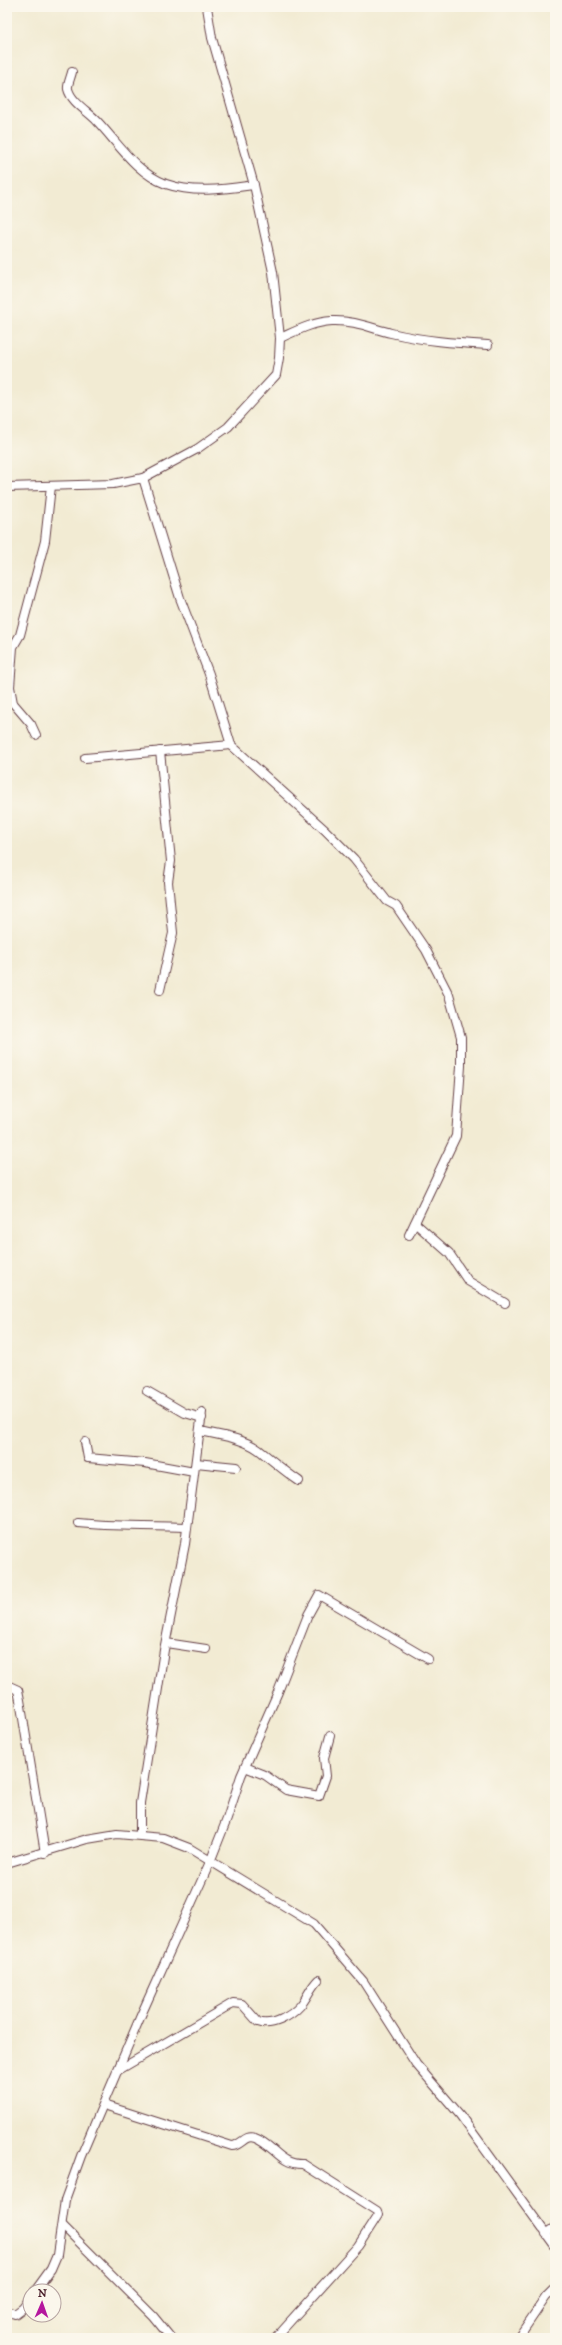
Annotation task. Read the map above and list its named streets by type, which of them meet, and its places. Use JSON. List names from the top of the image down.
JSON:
{
  "north": "top"
}
